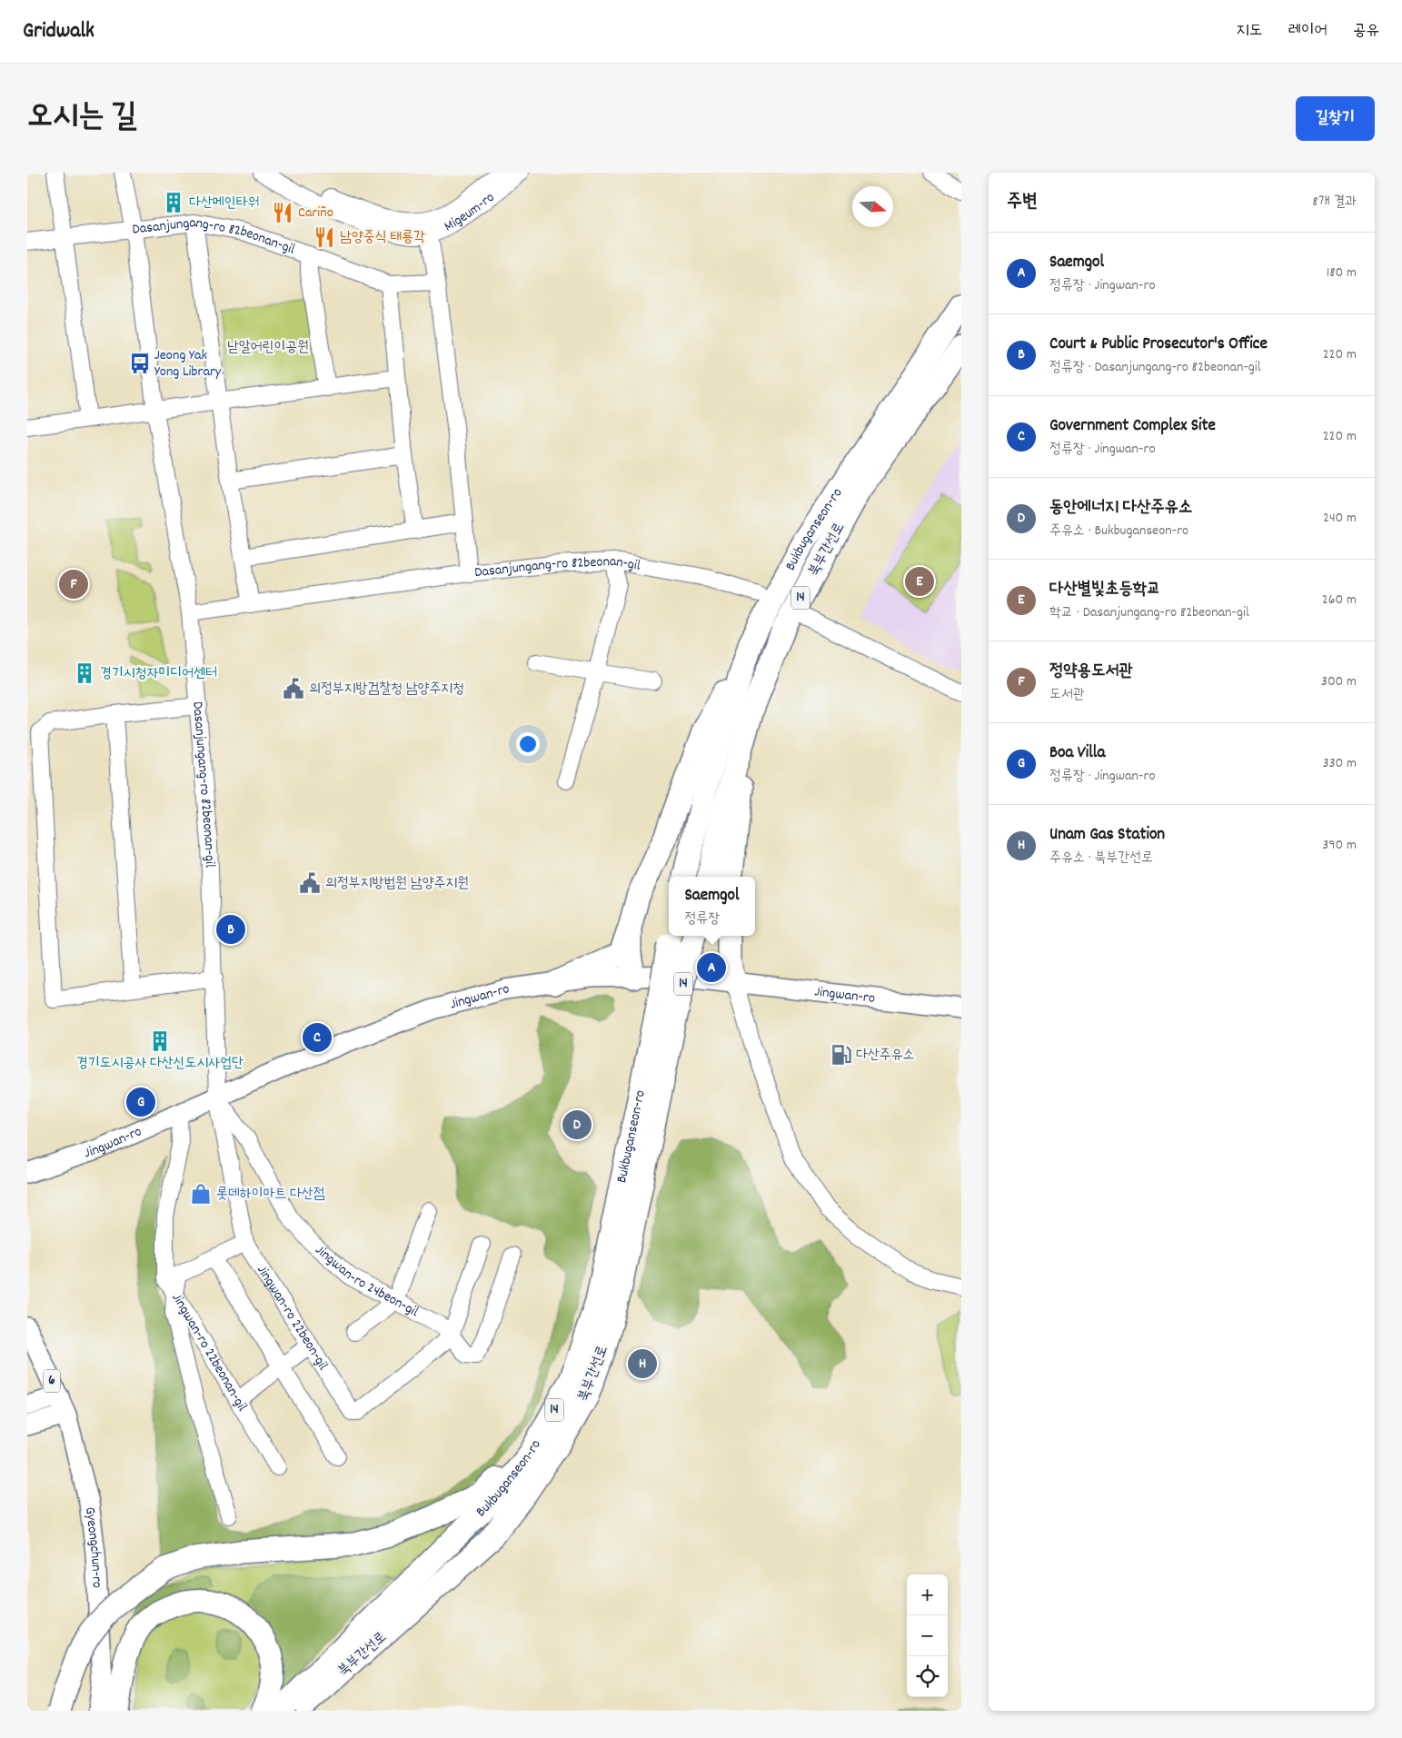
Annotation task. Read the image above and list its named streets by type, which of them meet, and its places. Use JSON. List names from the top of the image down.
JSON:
{
  "streets": {
    "highway": ["Bukbuganseon-ro", "북부간선로", "14"],
    "main road": ["Jingwan-ro", "6", "Gyeongchun-ro"],
    "street": [
      "Migeum-ro",
      "Dasanjungang-ro 82beonan-gil",
      "Jingwan-ro 24beon-gil",
      "Jingwan-ro 22beon-gil",
      "Jingwan-ro 22beonan-gil"
    ]
  },
  "crossings": [
    ["Dasanjungang-ro 82beonan-gil", "Jingwan-ro"],
    ["Dasanjungang-ro 82beonan-gil", "Jingwan-ro 24beon-gil"],
    ["Dasanjungang-ro 82beonan-gil", "Jingwan-ro 22beon-gil"],
    ["Bukbuganseon-ro", "북부간선로"],
    ["Bukbuganseon-ro", "14"],
    ["북부간선로", "14"],
    ["Jingwan-ro", "Jingwan-ro 24beon-gil"],
    ["Jingwan-ro", "Jingwan-ro 22beon-gil"],
    ["Jingwan-ro 24beon-gil", "Jingwan-ro 22beon-gil"],
    ["Jingwan-ro 22beon-gil", "Jingwan-ro 22beonan-gil"],
    ["6", "Gyeongchun-ro"]
  ],
  "parks": ["낟알어린이공원"],
  "places": {
    "building": ["다산메인타워", "경기시청자미디어센터", "경기도시공사 다산신도시사업단"],
    "restaurant": ["Cariño", "남양중식 태룡각"],
    "bus stop": ["Jeong Yak Yong Library"],
    "public building": ["의정부지방검찰청 남양주지청", "의정부지방법원 남양주지원"],
    "fuel station": ["다산주유소"],
    "shop": ["롯데하이마트 다산점"]
  },
  "north": "right",
  "page": {
    "header": "Gridwalk",
    "nav": ["지도", "레이어", "공유"],
    "title": "오시는 길",
    "buttons": "길찾기",
    "heading": ["주변", "8개 결과"],
    "list": [
      {
        "mark": "A",
        "name": "Saemgol",
        "note": "정류장 · Jingwan-ro",
        "value": "180 m"
      },
      {
        "mark": "B",
        "name": "Court & Public Prosecutor's Office",
        "note": "정류장 · Dasanjungang-ro 82beonan-gil",
        "value": "220 m"
      },
      {
        "mark": "C",
        "name": "Government Complex Site",
        "note": "정류장 · Jingwan-ro",
        "value": "220 m"
      },
      {
        "mark": "D",
        "name": "동안에너지 다산주유소",
        "note": "주유소 · Bukbuganseon-ro",
        "value": "240 m"
      },
      {
        "mark": "E",
        "name": "다산별빛초등학교",
        "note": "학교 · Dasanjungang-ro 82beonan-gil",
        "value": "260 m"
      },
      {
        "mark": "F",
        "name": "정약용도서관",
        "note": "도서관",
        "value": "300 m"
      },
      {
        "mark": "G",
        "name": "Boa Villa",
        "note": "정류장 · Jingwan-ro",
        "value": "330 m"
      },
      {
        "mark": "H",
        "name": "Unam Gas Station",
        "note": "주유소 · 북부간선로",
        "value": "390 m"
      }
    ],
    "pins": [
      "E",
      "F",
      "B",
      "A",
      "C",
      "G",
      "D",
      "H"
    ],
    "popup": ["Saemgol", "정류장"],
    "map_buttons": ["+", "−"]
  }
}
